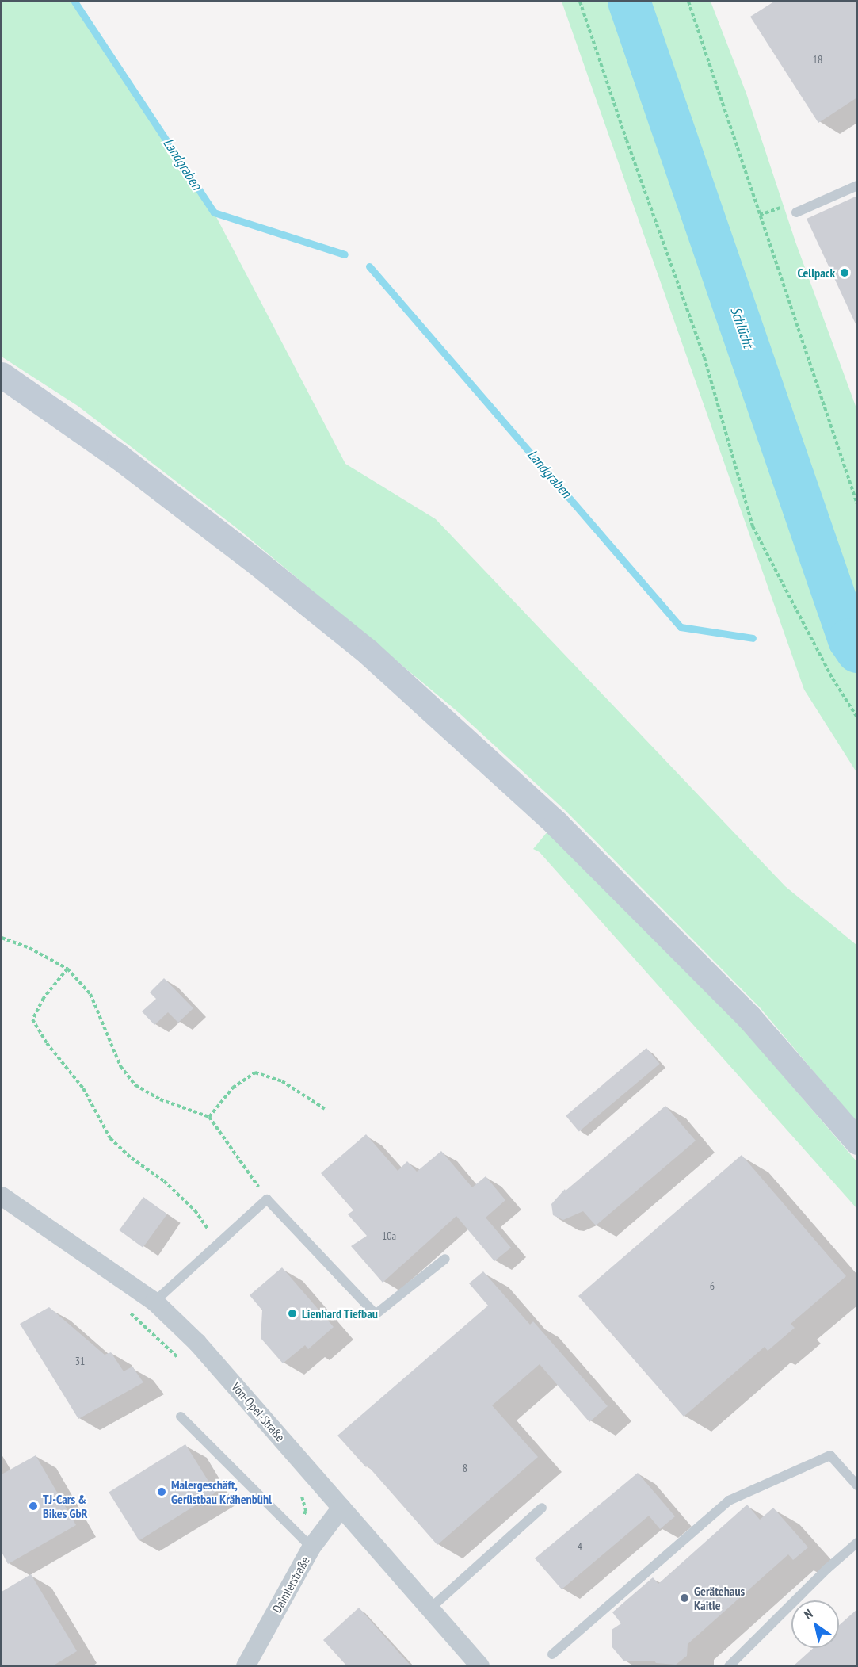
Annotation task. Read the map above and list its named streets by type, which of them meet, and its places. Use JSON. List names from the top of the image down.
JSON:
{
  "streets": {
    "street": ["Von-Opel-Straße", "Daimlerstraße"]
  },
  "crossings": [
    ["Von-Opel-Straße", "Daimlerstraße"]
  ],
  "water": ["Landgraben", "Schlücht"],
  "places": [
    "Cellpack",
    "Lienhard Tiefbau",
    "Malergeschäft, Gerüstbau Krähenbühl",
    "TJ-Cars & Bikes GbR",
    "Gerätehaus Kaitle"
  ],
  "house_numbers": [
    "18",
    "10a",
    "6",
    "31",
    "8",
    "4"
  ],
  "north": "top left"
}
